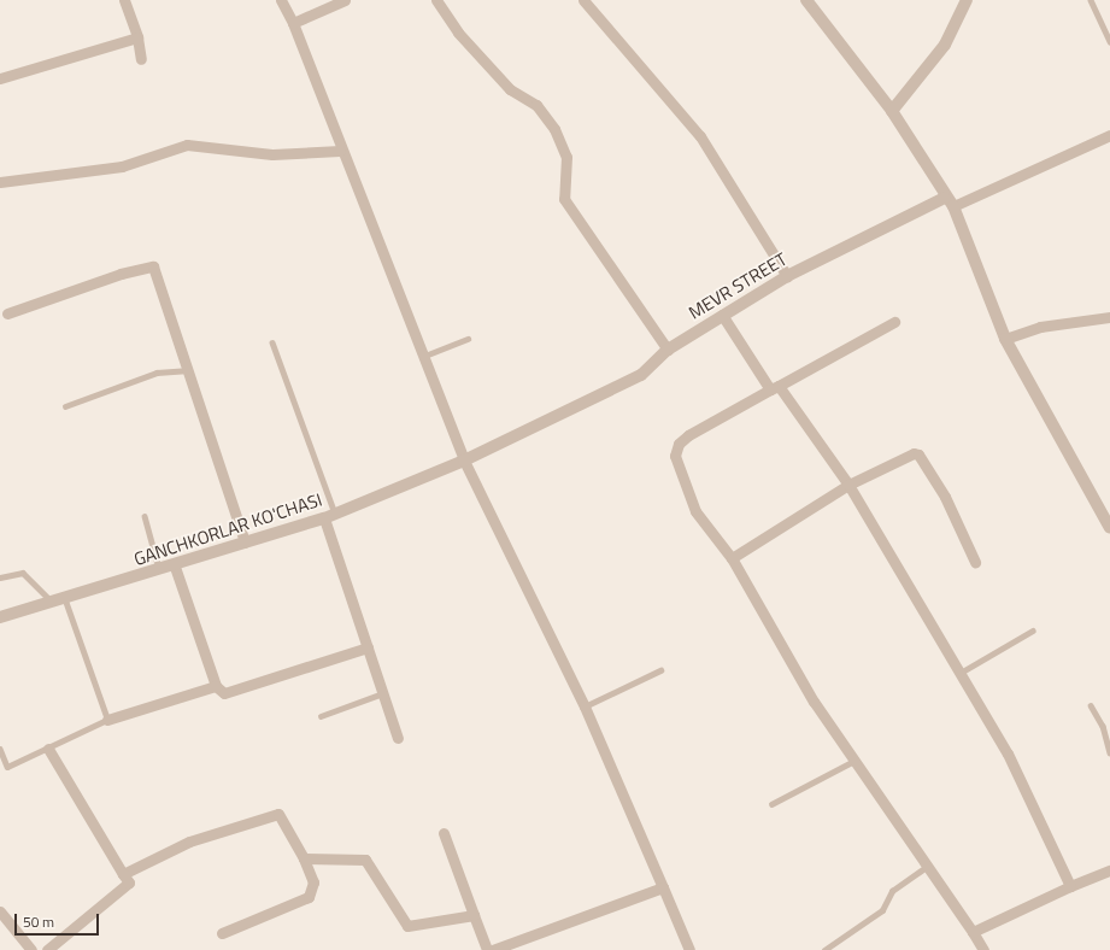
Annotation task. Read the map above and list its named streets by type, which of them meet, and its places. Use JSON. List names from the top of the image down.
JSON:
{
  "streets": {
    "street": ["MEVR STREET", "GANCHKORLAR KO'CHASI"]
  },
  "crossings": [
    ["MEVR STREET", "GANCHKORLAR KO'CHASI"]
  ],
  "scale_bar": "50 m"
}
